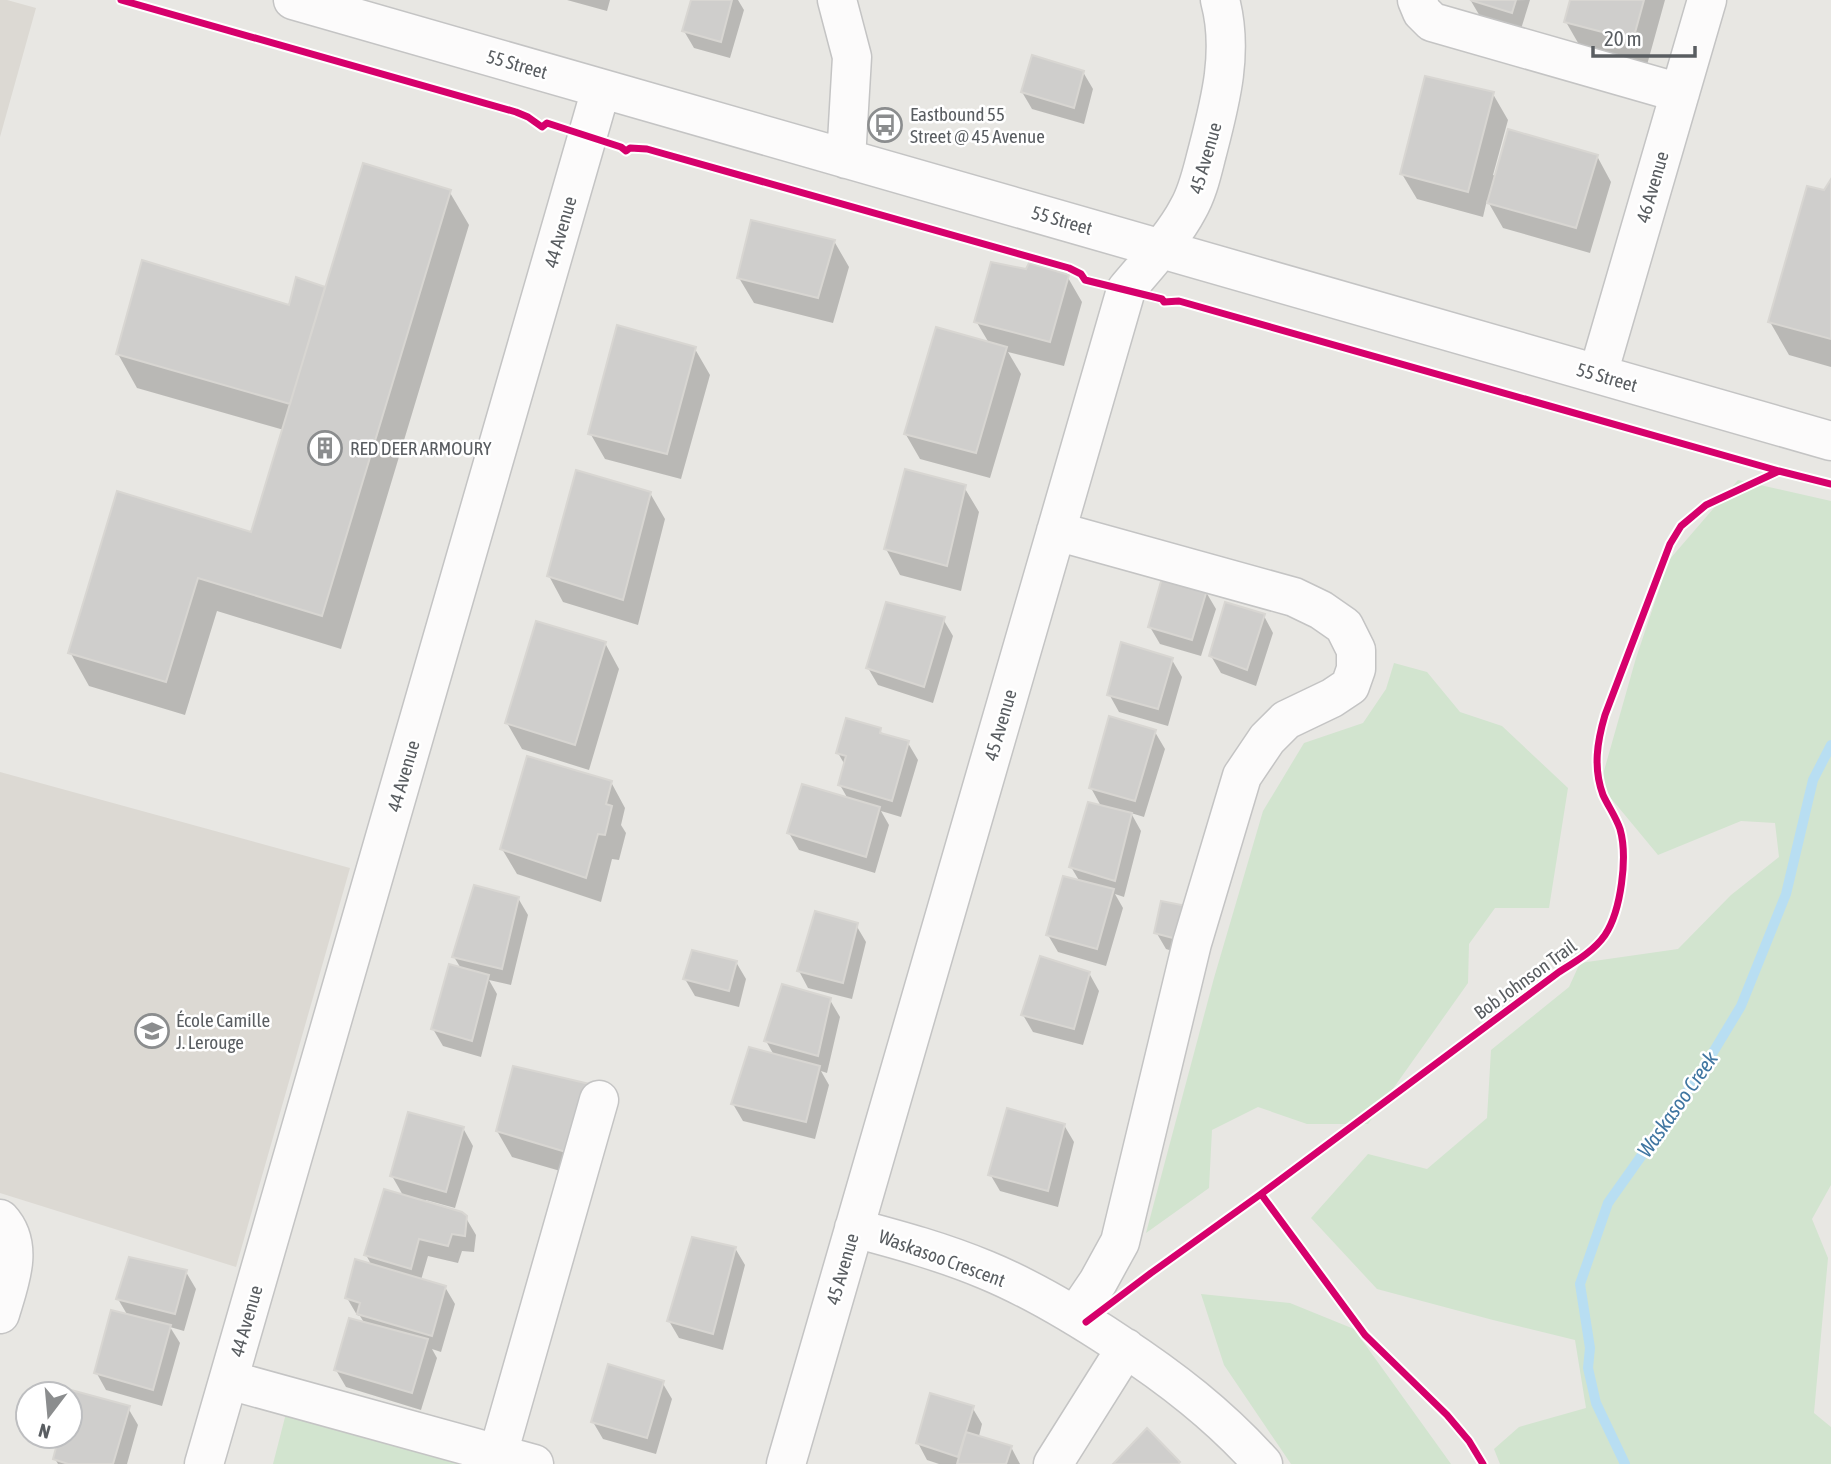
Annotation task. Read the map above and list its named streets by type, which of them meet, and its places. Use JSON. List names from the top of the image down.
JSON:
{
  "streets": {
    "street": [
      "55 Street",
      "45 Avenue",
      "46 Avenue",
      "44 Avenue",
      "Waskasoo Crescent"
    ],
    "cycle path": ["Bob Johnson Trail"]
  },
  "crossings": [
    ["55 Street", "45 Avenue"],
    ["55 Street", "46 Avenue"],
    ["55 Street", "44 Avenue"],
    ["45 Avenue", "Waskasoo Crescent"]
  ],
  "water": ["Waskasoo Creek"],
  "places": {
    "bus stop": ["Eastbound 55 Street @ 45 Avenue"],
    "building": ["RED DEER ARMOURY"],
    "school or university": ["École Camille J. Lerouge"]
  },
  "scale_bar": "20 m",
  "north": "bottom"
}
